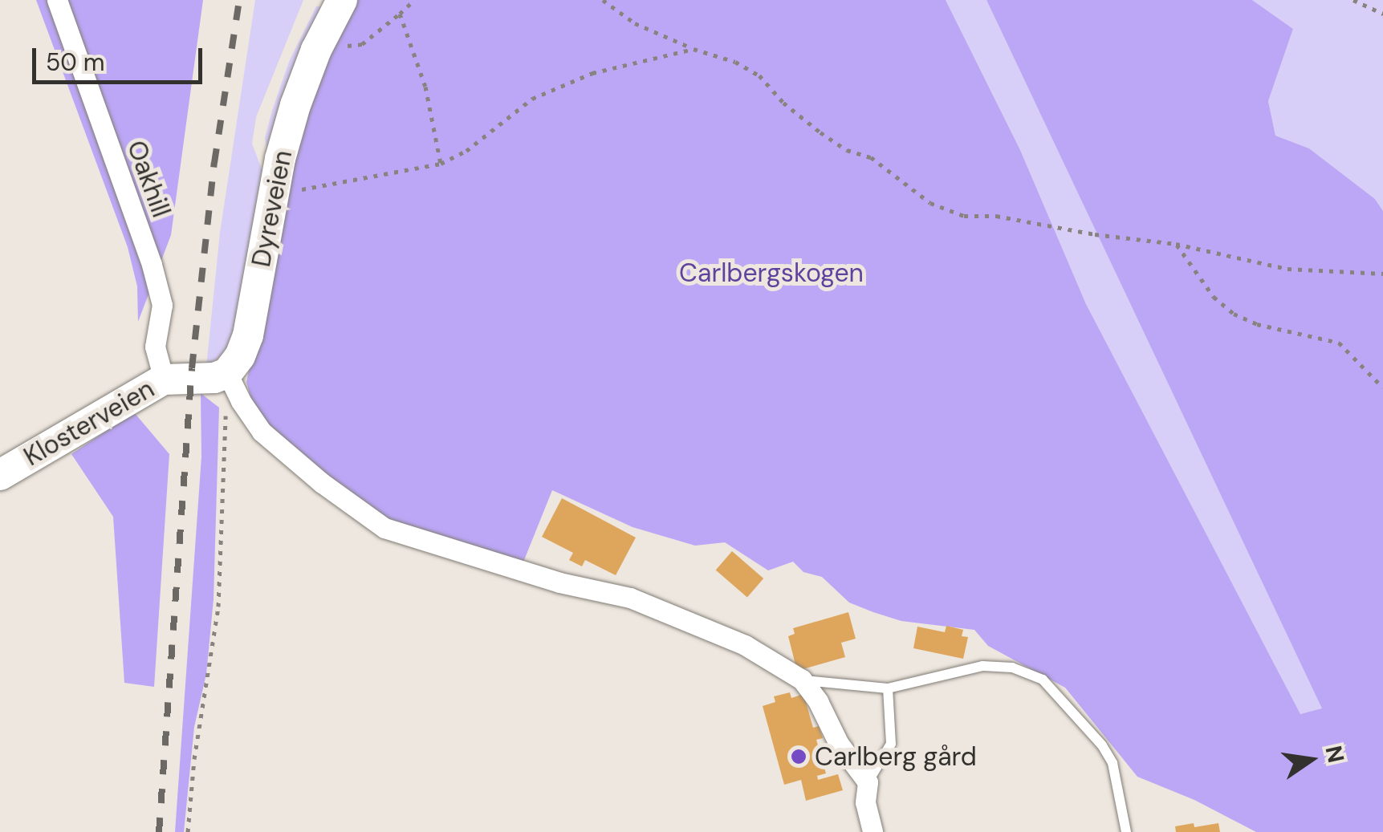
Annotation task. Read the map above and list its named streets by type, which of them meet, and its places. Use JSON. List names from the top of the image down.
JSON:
{
  "streets": {
    "main road": ["Dyreveien", "Klosterveien"],
    "street": ["Oakhill"]
  },
  "crossings": [
    ["Oakhill", "Klosterveien"]
  ],
  "parks": ["Carlbergskogen"],
  "places": ["Carlberg gård"],
  "scale_bar": "50 m",
  "north": "right"
}
